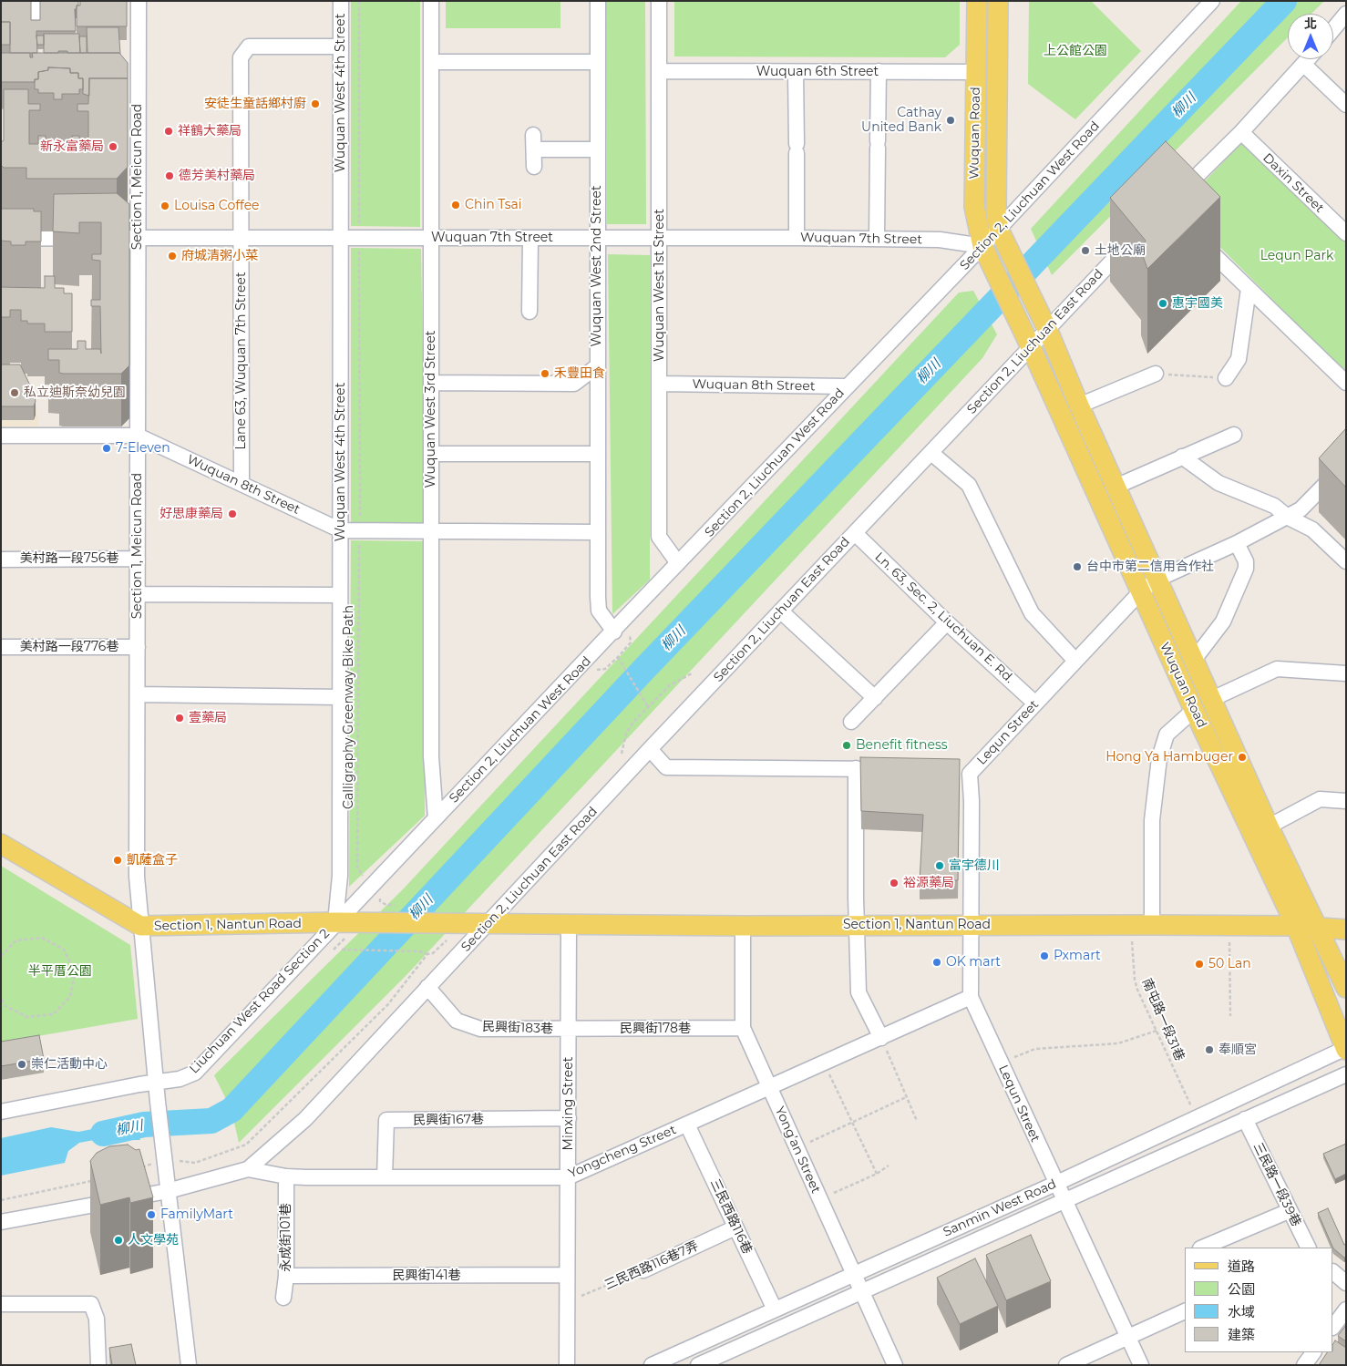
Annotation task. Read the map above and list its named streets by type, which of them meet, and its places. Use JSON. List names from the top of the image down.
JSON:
{
  "streets": {
    "main road": ["Wuquan Road", "Section 1, Nantun Road"],
    "street": [
      "Wuquan 6th Street",
      "Wuquan West 4th Street",
      "Section 1, Meicun Road",
      "Daxin Street",
      "Section 2, Liuchuan West Road",
      "Wuquan 7th Street",
      "Wuquan West 2nd Street",
      "Wuquan West 1st Street",
      "Section 2, Liuchuan East Road",
      "Lane 63, Wuquan 7th Street",
      "Wuquan 8th Street",
      "Wuquan West 3rd Street",
      "美村路一段756巷",
      "Ln. 63, Sec. 2, Liuchuan E. Rd.",
      "美村路一段776巷",
      "Lequn Street",
      "Liuchuan West Road Section 2",
      "民興街183巷",
      "民興街178巷",
      "Minxing Street",
      "民興街167巷",
      "Yong’an Street",
      "Yongcheng Street",
      "三民路一段39巷",
      "Sanmin West Road",
      "三民西路116巷",
      "永成街101巷",
      "三民西路116巷7弄",
      "民興街141巷"
    ],
    "path": ["Calligraphy Greenway Bike Path", "南屯路一段31巷"]
  },
  "crossings": [
    ["Wuquan 6th Street", "Wuquan Road"],
    ["Wuquan 6th Street", "Wuquan West 1st Street"],
    ["Wuquan West 4th Street", "Section 2, Liuchuan West Road"],
    ["Wuquan West 4th Street", "Wuquan 7th Street"],
    ["Wuquan West 4th Street", "Lane 63, Wuquan 7th Street"],
    ["Wuquan West 4th Street", "Wuquan 8th Street"],
    ["Wuquan West 4th Street", "Section 1, Nantun Road"],
    ["Wuquan West 4th Street", "Liuchuan West Road Section 2"],
    ["Wuquan Road", "Section 2, Liuchuan West Road"],
    ["Wuquan Road", "Wuquan 7th Street"],
    ["Wuquan Road", "Section 2, Liuchuan East Road"],
    ["Wuquan Road", "Lequn Street"],
    ["Wuquan Road", "Section 1, Nantun Road"],
    ["Wuquan Road", "Sanmin West Road"],
    ["Section 1, Meicun Road", "Wuquan 7th Street"],
    ["Section 1, Meicun Road", "Wuquan 8th Street"],
    ["Section 1, Meicun Road", "美村路一段756巷"],
    ["Section 1, Meicun Road", "美村路一段776巷"],
    ["Section 1, Meicun Road", "Section 1, Nantun Road"],
    ["Section 1, Meicun Road", "Liuchuan West Road Section 2"],
    ["Section 2, Liuchuan West Road", "Wuquan 7th Street"],
    ["Section 2, Liuchuan West Road", "Wuquan West 2nd Street"],
    ["Section 2, Liuchuan West Road", "Wuquan West 1st Street"],
    ["Section 2, Liuchuan West Road", "Wuquan 8th Street"],
    ["Section 2, Liuchuan West Road", "Wuquan West 3rd Street"],
    ["Section 2, Liuchuan West Road", "Section 1, Nantun Road"],
    ["Section 2, Liuchuan West Road", "Liuchuan West Road Section 2"],
    ["Wuquan 7th Street", "Wuquan West 2nd Street"],
    ["Wuquan 7th Street", "Wuquan West 1st Street"],
    ["Wuquan 7th Street", "Lane 63, Wuquan 7th Street"],
    ["Wuquan 7th Street", "Wuquan West 3rd Street"],
    ["Wuquan West 1st Street", "Wuquan 8th Street"],
    ["Section 2, Liuchuan East Road", "Ln. 63, Sec. 2, Liuchuan E. Rd."],
    ["Section 2, Liuchuan East Road", "Section 1, Nantun Road"],
    ["Section 2, Liuchuan East Road", "民興街183巷"],
    ["Section 2, Liuchuan East Road", "Yongcheng Street"],
    ["Lane 63, Wuquan 7th Street", "Wuquan 8th Street"],
    ["Wuquan 8th Street", "Wuquan West 3rd Street"],
    ["Ln. 63, Sec. 2, Liuchuan E. Rd.", "Lequn Street"],
    ["Lequn Street", "Section 1, Nantun Road"],
    ["Lequn Street", "Yongcheng Street"],
    ["Lequn Street", "Sanmin West Road"],
    ["Section 1, Nantun Road", "Liuchuan West Road Section 2"],
    ["Section 1, Nantun Road", "南屯路一段31巷"],
    ["Section 1, Nantun Road", "Minxing Street"],
    ["Section 1, Nantun Road", "Yong’an Street"],
    ["南屯路一段31巷", "Sanmin West Road"],
    ["民興街183巷", "民興街178巷"],
    ["民興街183巷", "Minxing Street"],
    ["民興街178巷", "Minxing Street"],
    ["民興街178巷", "Yong’an Street"],
    ["Minxing Street", "民興街167巷"],
    ["Minxing Street", "Yongcheng Street"],
    ["Minxing Street", "三民西路116巷7弄"],
    ["Minxing Street", "民興街141巷"],
    ["民興街167巷", "Yongcheng Street"],
    ["Yong’an Street", "Yongcheng Street"],
    ["Yong’an Street", "Sanmin West Road"],
    ["Yongcheng Street", "三民西路116巷"],
    ["Yongcheng Street", "永成街101巷"],
    ["三民路一段39巷", "Sanmin West Road"],
    ["Sanmin West Road", "三民西路116巷"],
    ["三民西路116巷", "三民西路116巷7弄"],
    ["永成街101巷", "民興街141巷"]
  ],
  "water": ["柳川"],
  "parks": ["上公館公園", "Lequn Park", "半平厝公園"],
  "places": [
    "安徒生童話鄉村廚",
    "Cathay United Bank",
    "祥鶴大藥局",
    "新永富藥局",
    "德芳美村藥局",
    "Chin Tsai",
    "Louisa Coffee",
    "土地公廟",
    "府城清粥小菜",
    "惠宇國美",
    "禾豐田食",
    "私立迪斯奈幼兒園",
    "7-Eleven",
    "好思康藥局",
    "台中市第二信用合作社",
    "壹藥局",
    "Benefit fitness",
    "Hong Ya Hambuger",
    "凱薩盒子",
    "富宇德川",
    "裕源藥局",
    "Pxmart",
    "OK mart",
    "50 Lan",
    "奉順宮",
    "崇仁活動中心",
    "FamilyMart",
    "人文學苑"
  ],
  "legend": [
    "道路",
    "公園",
    "水域",
    "建築"
  ],
  "north": "top"
}
